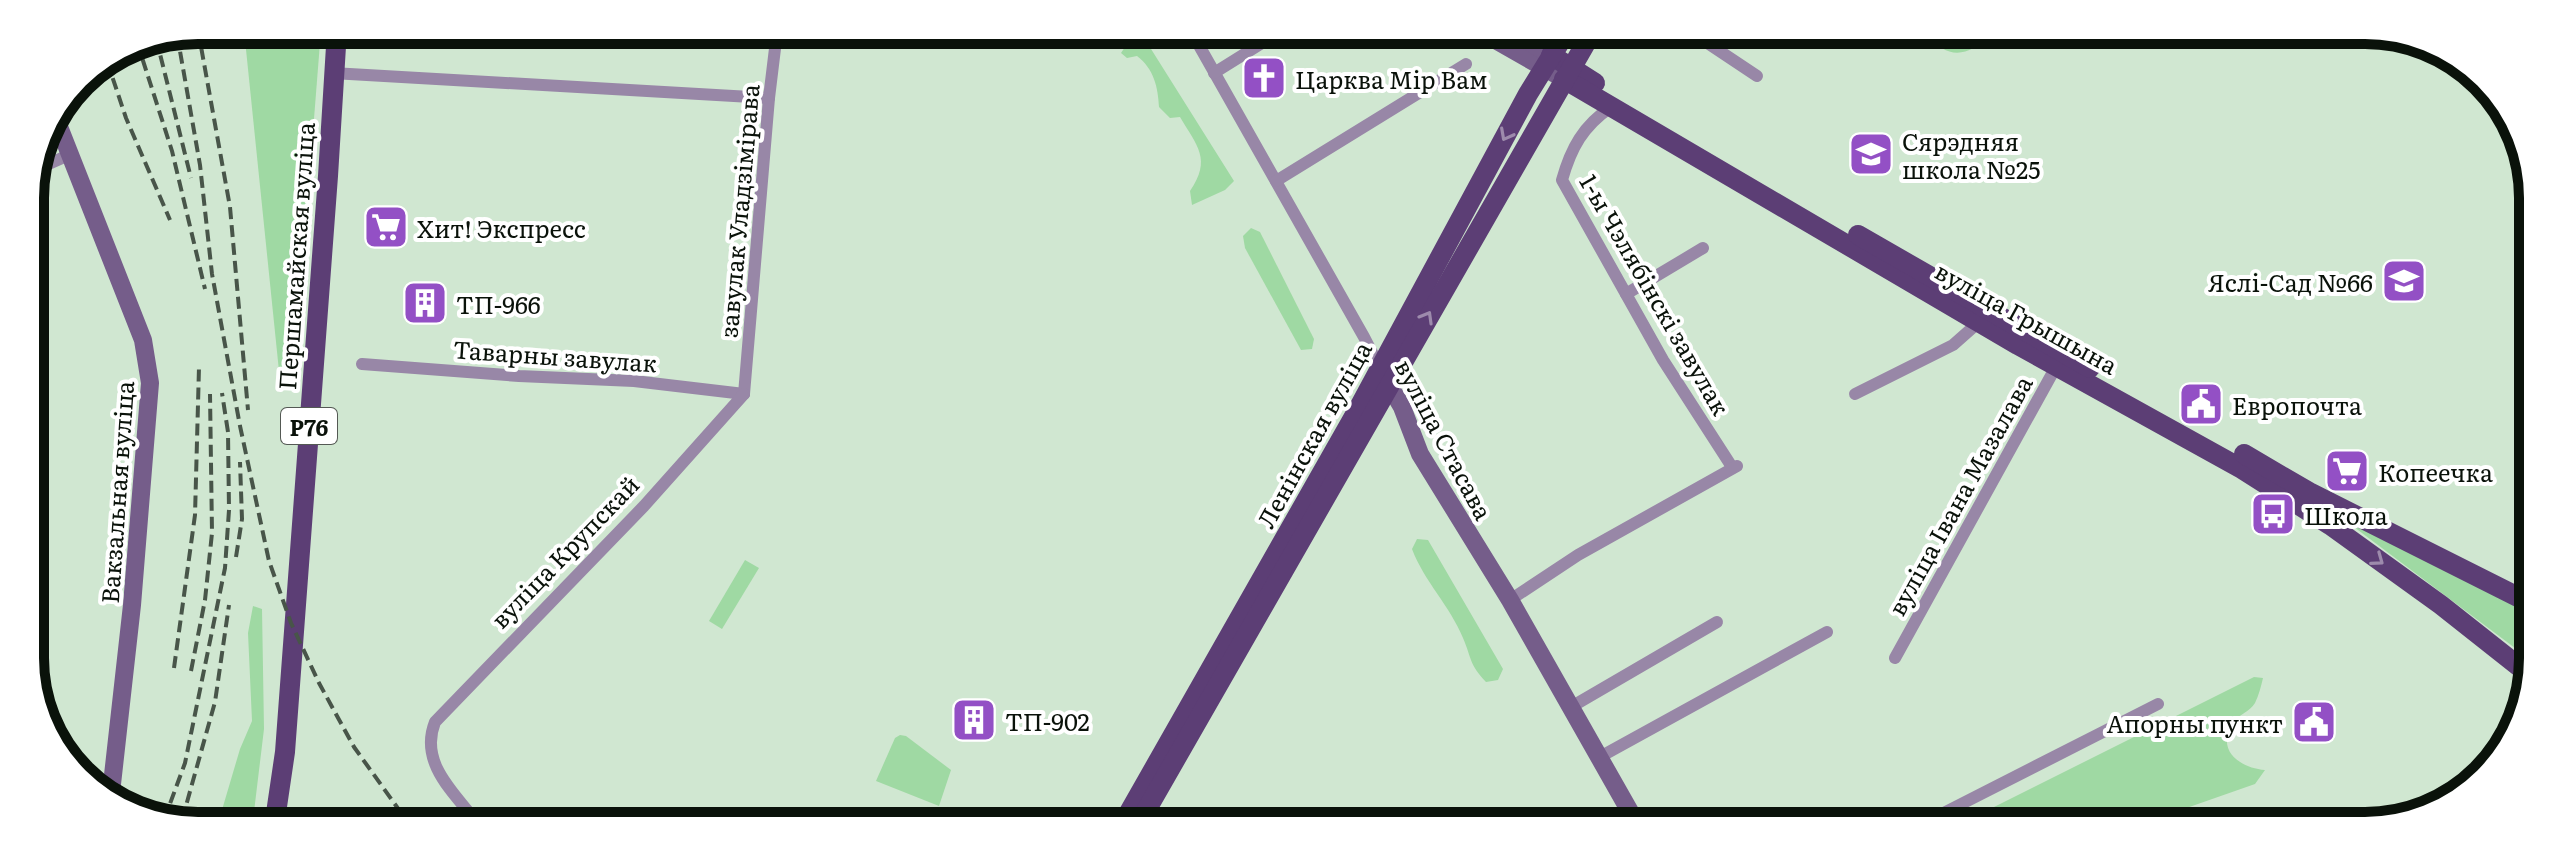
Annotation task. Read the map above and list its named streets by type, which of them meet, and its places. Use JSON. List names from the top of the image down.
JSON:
{
  "streets": {
    "main road": [
      "Першамайская вуліца",
      "вуліца Грышына",
      "Р76",
      "Ленінская вуліца",
      "вуліца Стасава",
      "Вакзальная вуліца"
    ],
    "street": [
      "завулак Уладзімірава",
      "1-ы Чэлябінскі завулак",
      "Таварны завулак",
      "вуліца Iвана Мазалава",
      "вуліца Крупскай"
    ]
  },
  "crossings": [
    ["завулак Уладзімірава", "Таварны завулак"],
    ["завулак Уладзімірава", "вуліца Крупскай"],
    ["1-ы Чэлябінскі завулак", "вуліца Грышына"],
    ["1-ы Чэлябінскі завулак", "вуліца Стасава"],
    ["вуліца Грышына", "Ленінская вуліца"],
    ["вуліца Грышына", "вуліца Iвана Мазалава"],
    ["Таварны завулак", "вуліца Крупскай"],
    ["Ленінская вуліца", "вуліца Стасава"]
  ],
  "places": {
    "church": ["Царква Мір Вам"],
    "school or university": ["Сярэдняя школа №25", "Яслі-Сад №66"],
    "supermarket": ["Хит! Экспресс", "Копеечка"],
    "building": ["ТП-966", "ТП-902"],
    "public building": ["Европочта", "Апорны пункт"],
    "bus stop": ["Школа"]
  }
}
